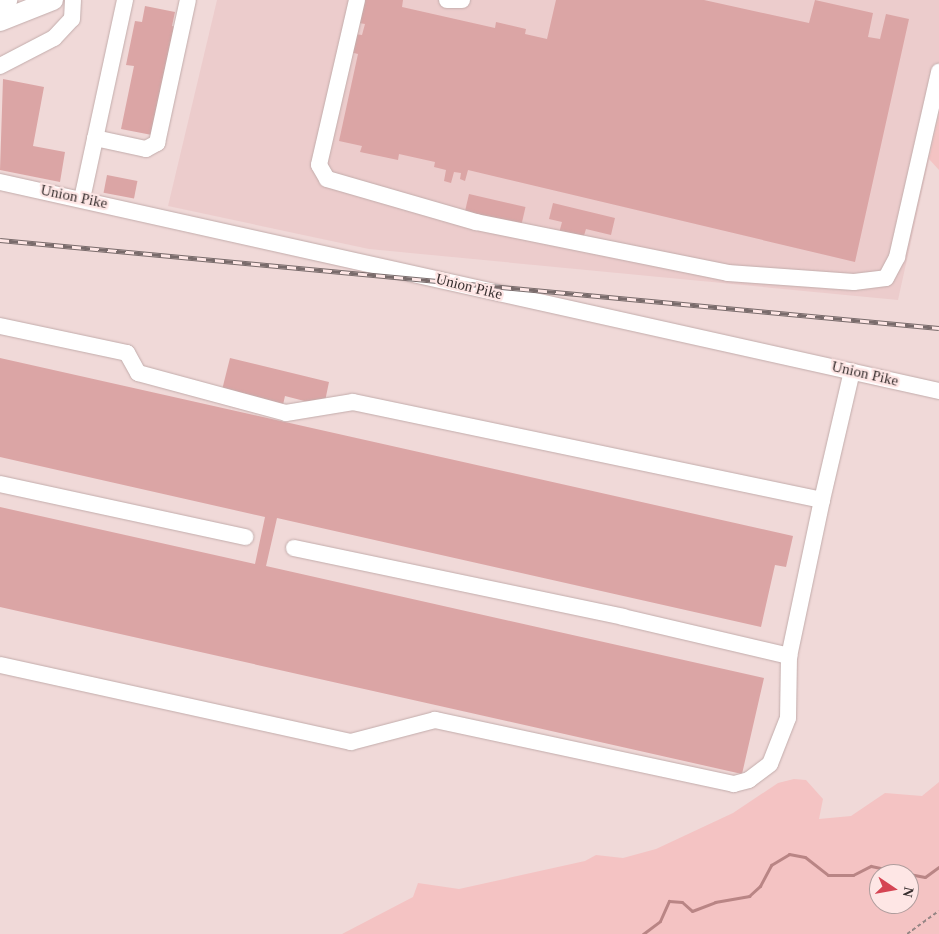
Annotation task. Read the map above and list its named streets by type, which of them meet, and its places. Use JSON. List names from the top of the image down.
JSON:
{
  "streets": {
    "street": ["Union Pike"]
  },
  "north": "right"
}
